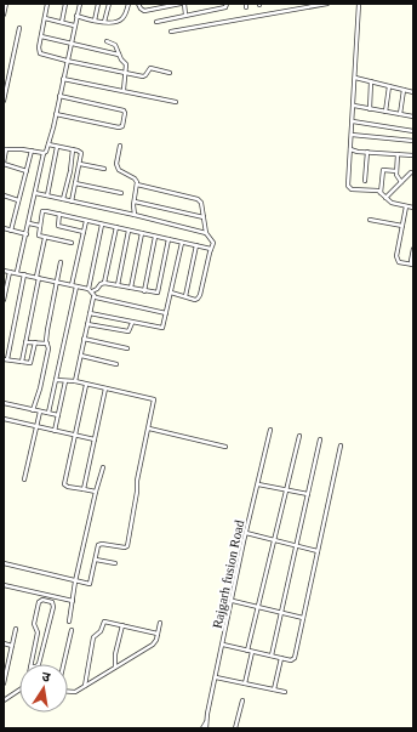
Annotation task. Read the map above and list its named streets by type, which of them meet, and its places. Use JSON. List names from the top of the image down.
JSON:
{
  "streets": {
    "street": ["Rajgarh fusion Road"]
  },
  "north": "top"
}
